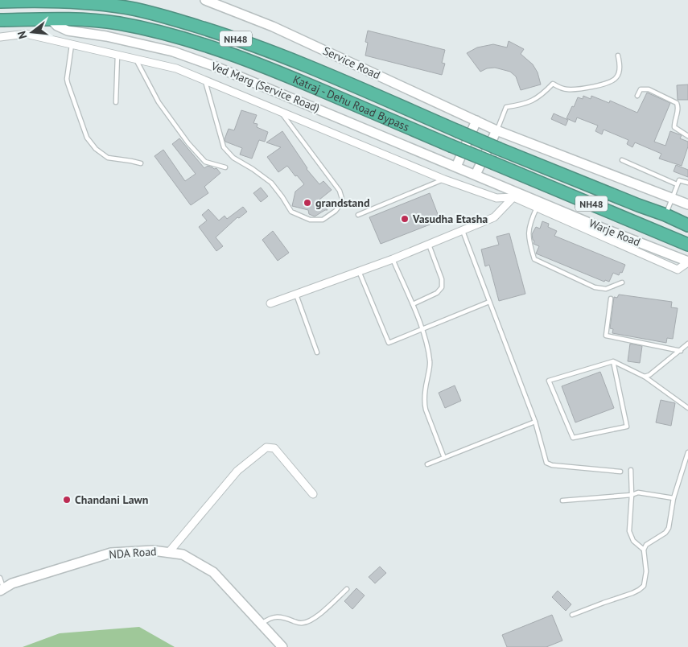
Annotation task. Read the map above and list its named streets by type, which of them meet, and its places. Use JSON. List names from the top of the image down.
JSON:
{
  "streets": {
    "highway": ["NH48", "Katraj - Dehu Road Bypass"],
    "street": [
      "Service Road",
      "Ved Marg (Service Road)",
      "Warje Road",
      "NDA Road"
    ]
  },
  "crossings": [
    ["Ved Marg (Service Road)", "Katraj - Dehu Road Bypass"],
    ["Ved Marg (Service Road)", "Warje Road"]
  ],
  "places": ["grandstand", "Vasudha Etasha", "Chandani Lawn"],
  "north": "left"
}
